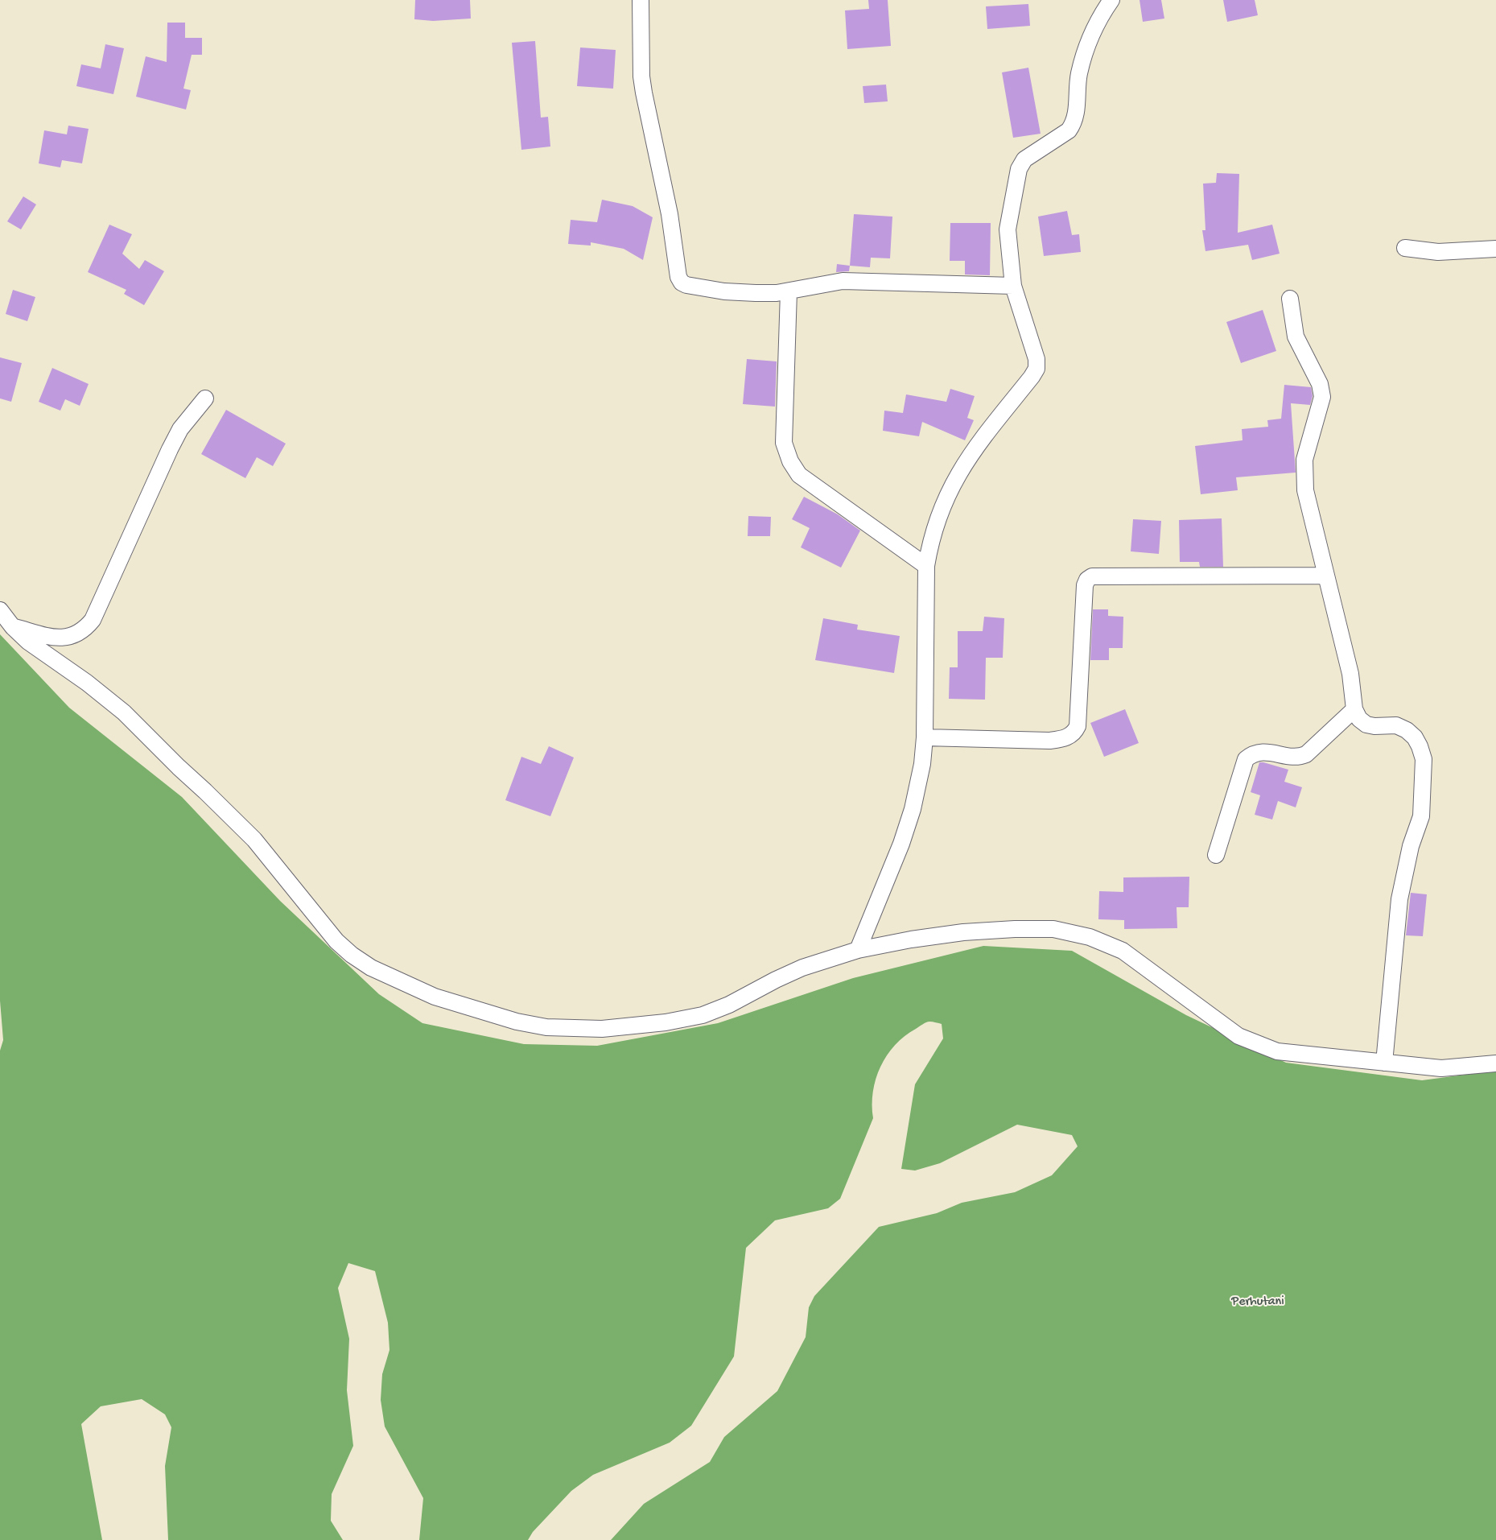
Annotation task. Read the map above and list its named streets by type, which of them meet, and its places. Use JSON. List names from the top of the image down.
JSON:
{
  "parks": ["Perhutani"]
}
